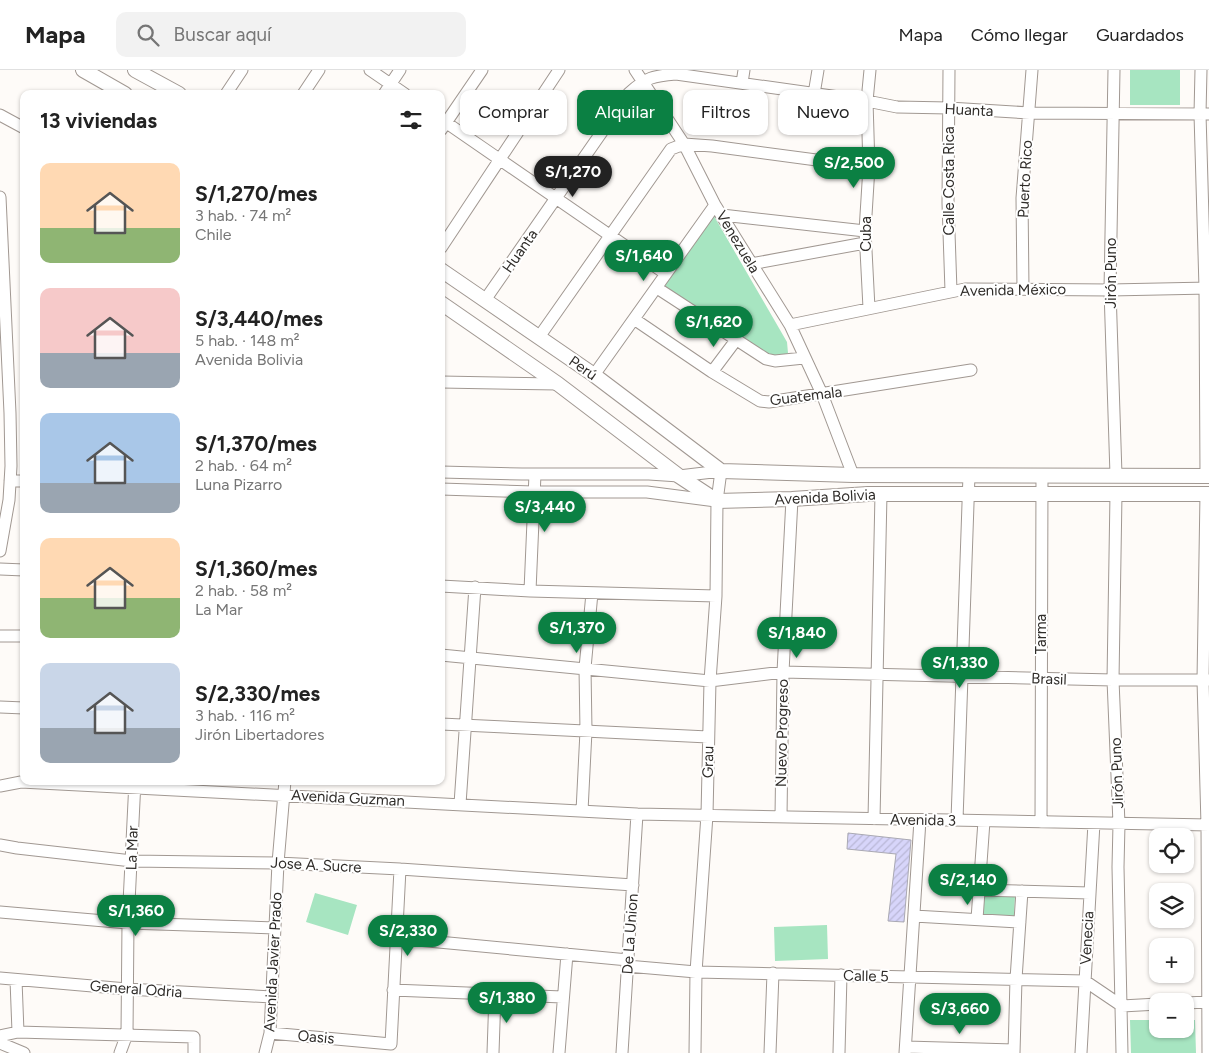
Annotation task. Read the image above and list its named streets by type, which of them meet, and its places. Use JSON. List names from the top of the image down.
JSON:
{
  "streets": {
    "main road": ["Perú", "Avenida Bolivia"],
    "street": [
      "Huanta",
      "Puerto Rico",
      "Calle Costa Rica",
      "Cuba",
      "Venezuela",
      "Jirón Puno",
      "Avenida México",
      "Guatemala",
      "Tarma",
      "Brasil",
      "Nuevo Progreso",
      "Grau",
      "Avenida Guzman",
      "Avenida 3",
      "La Mar",
      "Jose A. Sucre",
      "De La Union",
      "Venecia",
      "Avenida Javier Prado",
      "Calle 5",
      "General Odria",
      "Oasis"
    ]
  },
  "crossings": [
    ["Huanta", "Puerto Rico"],
    ["Huanta", "Calle Costa Rica"],
    ["Huanta", "Venezuela"],
    ["Huanta", "Jirón Puno"],
    ["Huanta", "Perú"],
    ["Puerto Rico", "Avenida México"],
    ["Calle Costa Rica", "Avenida México"],
    ["Cuba", "Avenida México"],
    ["Venezuela", "Avenida México"],
    ["Venezuela", "Guatemala"],
    ["Venezuela", "Avenida Bolivia"],
    ["Jirón Puno", "Avenida México"],
    ["Jirón Puno", "Avenida Bolivia"],
    ["Jirón Puno", "Brasil"],
    ["Jirón Puno", "Avenida 3"],
    ["Perú", "Avenida Bolivia"],
    ["Perú", "Grau"],
    ["Avenida Bolivia", "Tarma"],
    ["Avenida Bolivia", "Nuevo Progreso"],
    ["Avenida Bolivia", "Grau"],
    ["Tarma", "Brasil"],
    ["Tarma", "Avenida 3"],
    ["Brasil", "Nuevo Progreso"],
    ["Brasil", "Grau"],
    ["Nuevo Progreso", "Avenida 3"],
    ["Grau", "Avenida 3"],
    ["Grau", "Calle 5"],
    ["Avenida Guzman", "Avenida 3"],
    ["Avenida Guzman", "De La Union"],
    ["Avenida Guzman", "Avenida Javier Prado"],
    ["Avenida 3", "De La Union"],
    ["Avenida 3", "Venecia"],
    ["La Mar", "Jose A. Sucre"],
    ["La Mar", "General Odria"],
    ["Jose A. Sucre", "De La Union"],
    ["Jose A. Sucre", "Avenida Javier Prado"],
    ["De La Union", "Calle 5"],
    ["Venecia", "Calle 5"],
    ["Avenida Javier Prado", "General Odria"],
    ["Avenida Javier Prado", "Oasis"]
  ],
  "page": {
    "header": "Mapa",
    "search": "Buscar aquí",
    "nav": ["Mapa", "Cómo llegar", "Guardados"],
    "chip": [
      "Comprar",
      "Alquilar",
      "Filtros",
      "Nuevo"
    ],
    "heading": "13 viviendas",
    "price": [
      "S/2,500",
      "S/1,270",
      "S/1,640",
      "S/1,620",
      "S/3,440",
      "S/1,370",
      "S/1,840",
      "S/1,330",
      "S/2,140",
      "S/1,360",
      "S/2,330",
      "S/1,380",
      "S/3,660"
    ],
    "list": [
      {
        "name": "S/1,270/mes",
        "note": "3 hab. · 74 m² · Chile"
      },
      {
        "name": "S/3,440/mes",
        "note": "5 hab. · 148 m² · Avenida Bolivia"
      },
      {
        "name": "S/1,370/mes",
        "note": "2 hab. · 64 m² · Luna Pizarro"
      },
      {
        "name": "S/1,360/mes",
        "note": "2 hab. · 58 m² · La Mar"
      },
      {
        "name": "S/2,330/mes",
        "note": "3 hab. · 116 m² · Jirón Libertadores"
      }
    ],
    "map_buttons": ["+", "−"]
  }
}
